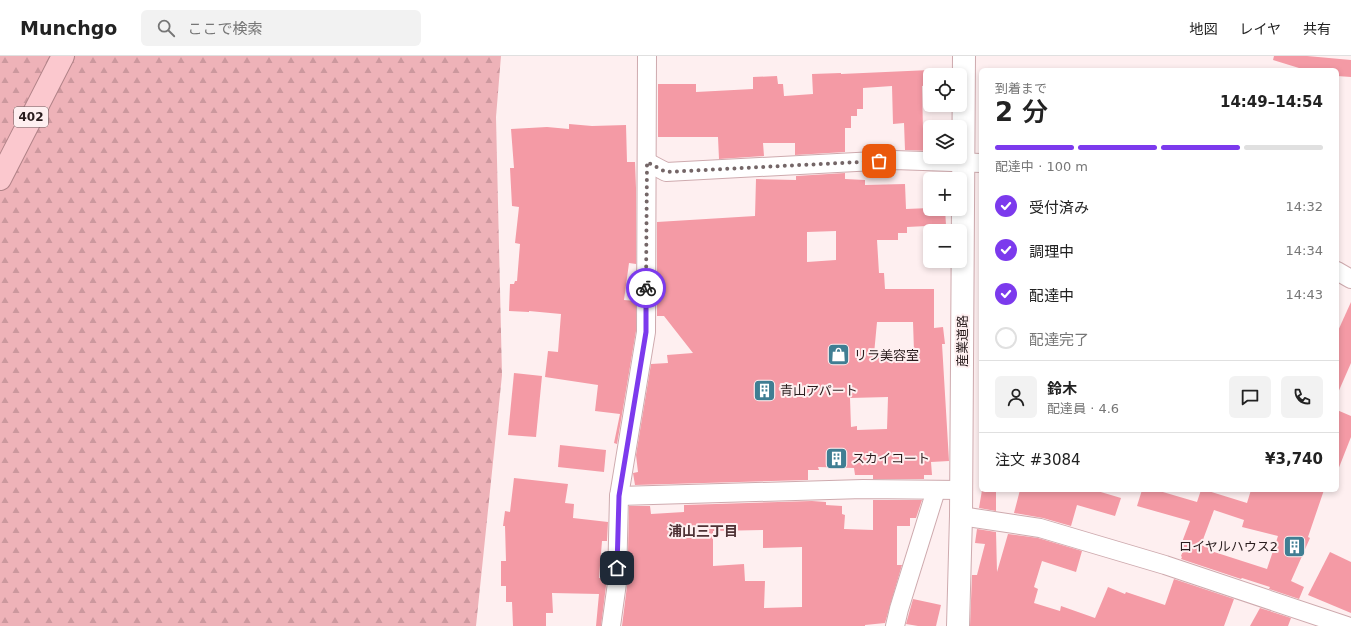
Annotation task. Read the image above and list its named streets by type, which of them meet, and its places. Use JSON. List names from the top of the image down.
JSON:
{
  "streets": {
    "highway": ["402"],
    "street": ["産業道路"]
  },
  "districts": ["浦山三丁目"],
  "places": {
    "shop": ["リラ美容室"],
    "building": ["青山アパート", "スカイコート", "ロイヤルハウス2"]
  },
  "page": {
    "header": "Munchgo",
    "search": "ここで検索",
    "nav": ["地図", "レイヤ", "共有"],
    "map_buttons": ["+", "−"],
    "heading": ["2 分", "到着まで", "14:49–14:54"],
    "panel": [
      "鈴木",
      "配達員 · 4.6",
      "注文 #3084",
      "¥3,740"
    ],
    "bar": "配達中 · 100 m",
    "list": [
      ["受付済み", "14:32"],
      ["調理中", "14:34"],
      ["配達中", "14:43"],
      "配達完了"
    ]
  }
}
